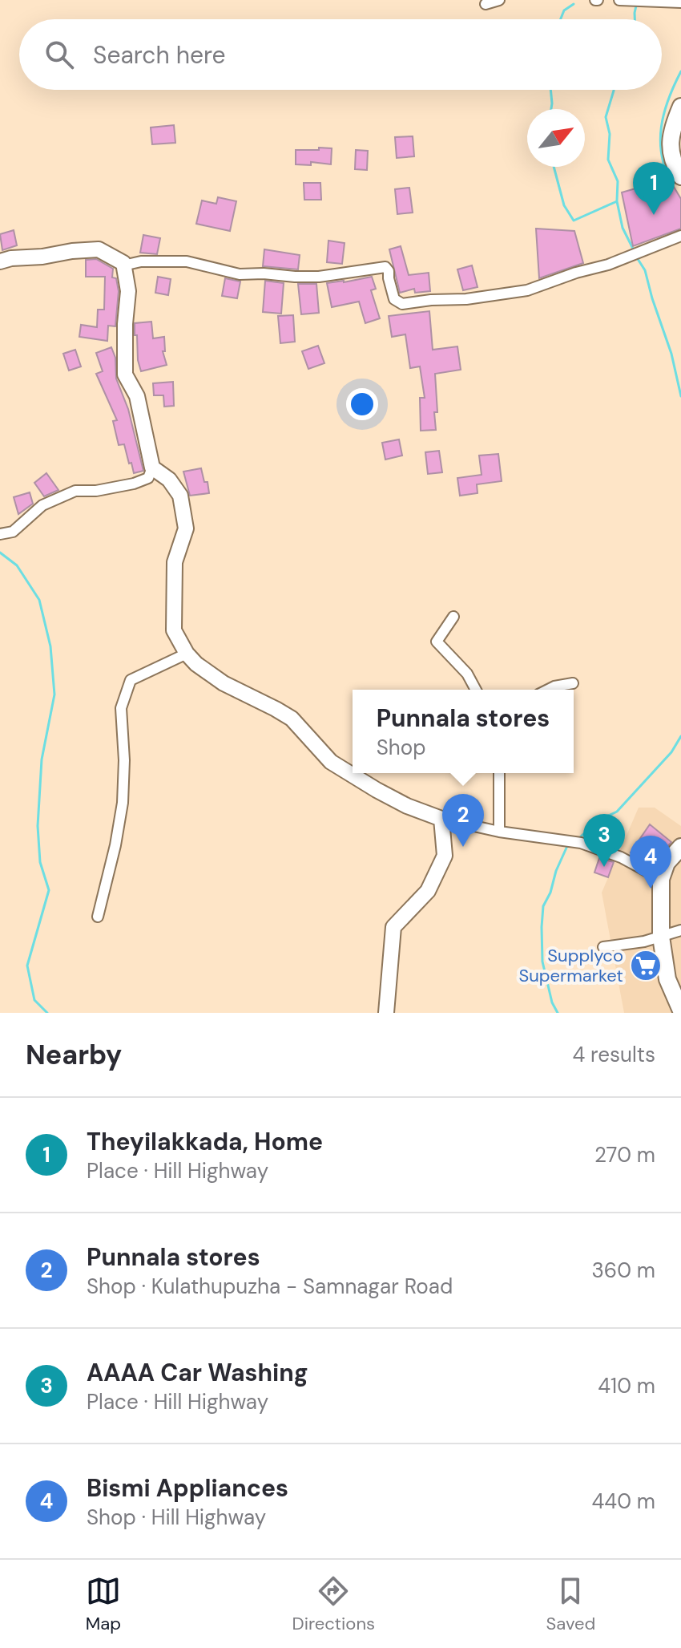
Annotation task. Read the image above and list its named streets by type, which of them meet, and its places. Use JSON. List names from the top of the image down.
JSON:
{
  "places": {
    "supermarket": ["Supplyco Supermarket"]
  },
  "north": "top right",
  "page": {
    "search": "Search here",
    "pins": [
      "1",
      "2",
      "3",
      "4"
    ],
    "popup": ["Punnala stores", "Shop"],
    "heading": ["Nearby", "4 results"],
    "list": [
      {
        "mark": "1",
        "name": "Theyilakkada, Home",
        "note": "Place · Hill Highway",
        "value": "270 m"
      },
      {
        "mark": "2",
        "name": "Punnala stores",
        "note": "Shop · Kulathupuzha - Samnagar Road",
        "value": "360 m"
      },
      {
        "mark": "3",
        "name": "AAAA Car Washing",
        "note": "Place · Hill Highway",
        "value": "410 m"
      },
      {
        "mark": "4",
        "name": "Bismi Appliances",
        "note": "Shop · Hill Highway",
        "value": "440 m"
      }
    ],
    "nav": ["Map", "Directions", "Saved"]
  }
}
